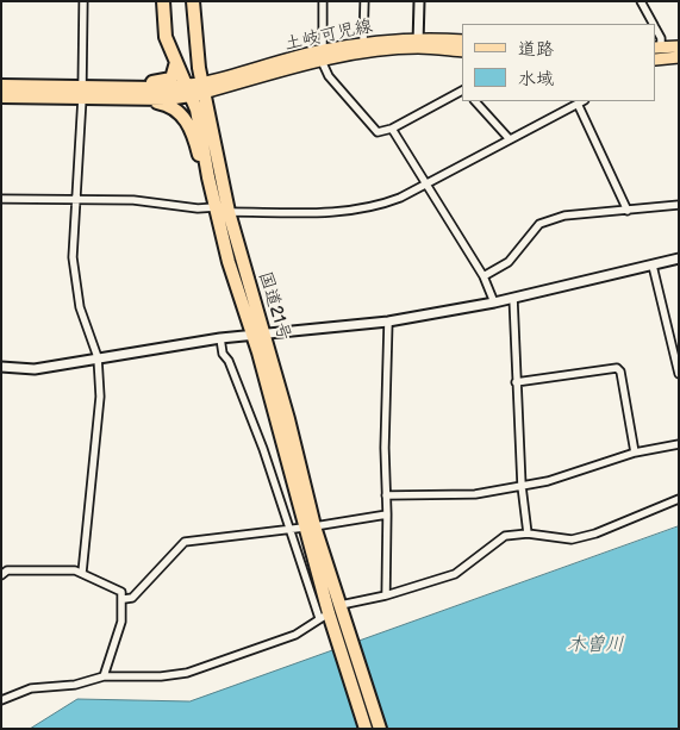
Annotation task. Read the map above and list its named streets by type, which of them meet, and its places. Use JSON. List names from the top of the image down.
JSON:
{
  "streets": {
    "highway": ["国道21号"],
    "main road": ["土岐可児線"]
  },
  "crossings": [
    ["土岐可児線", "国道21号"]
  ],
  "water": ["木曽川"],
  "legend": ["道路", "水域"]
}
